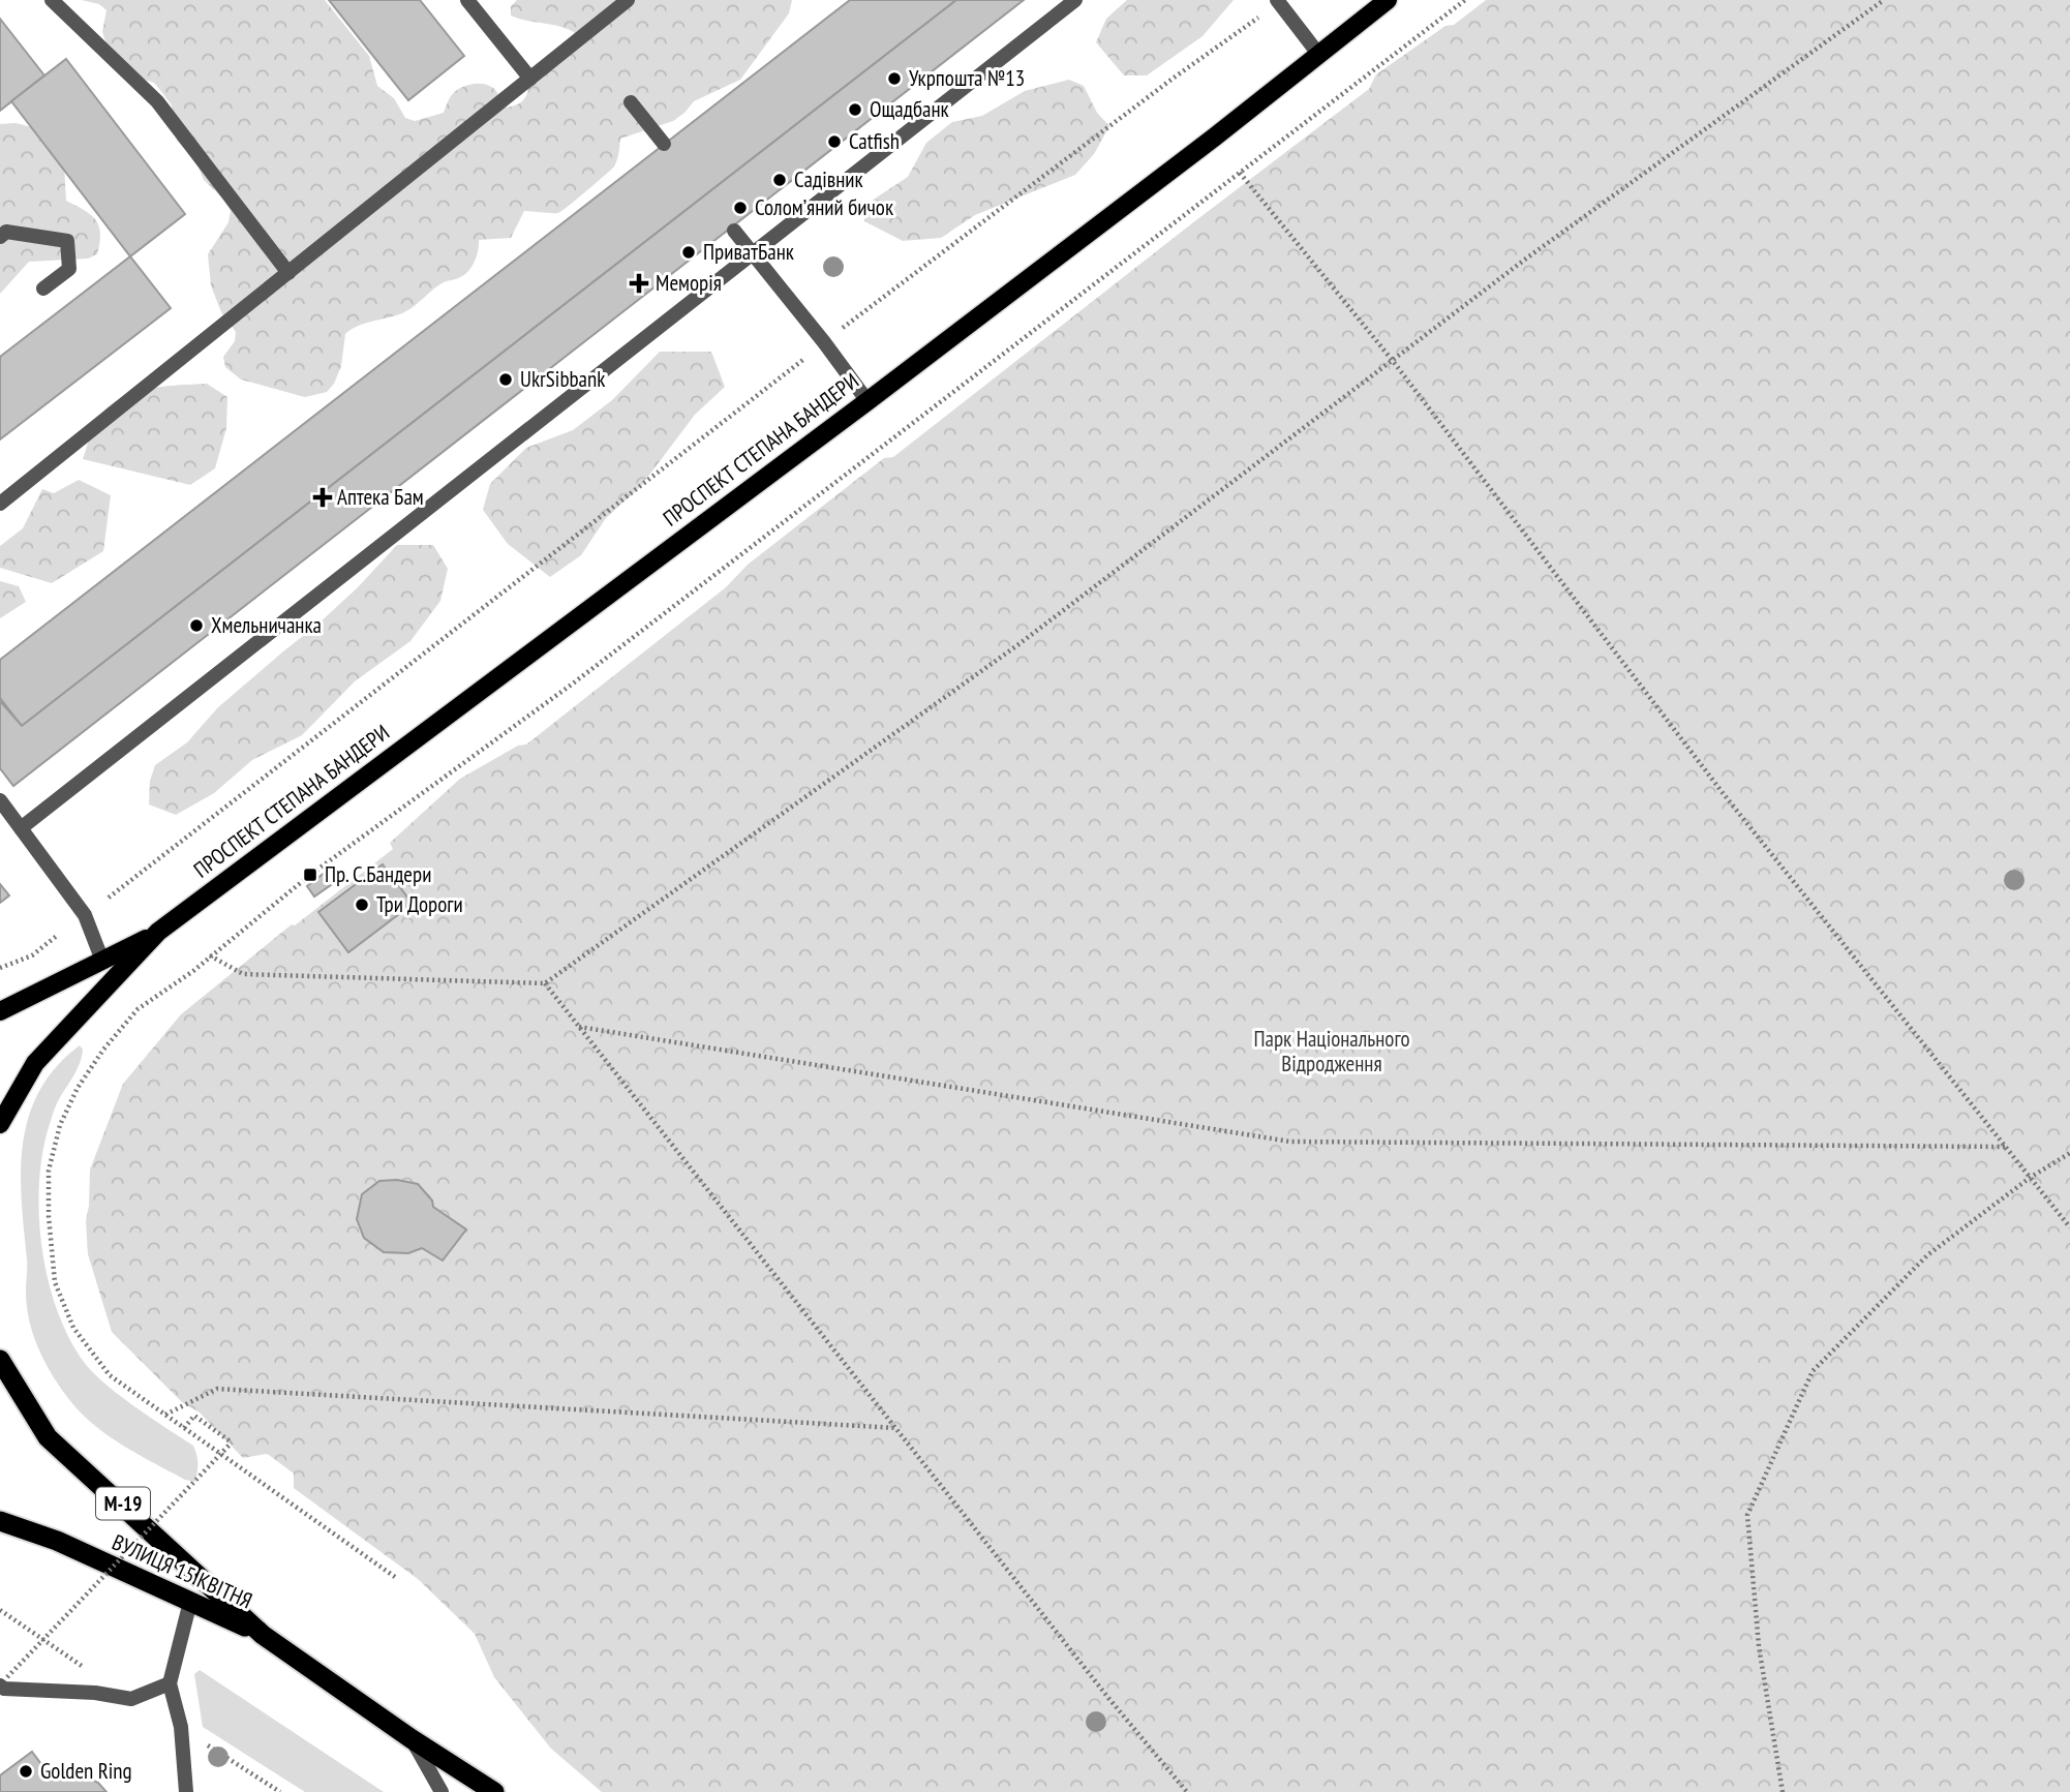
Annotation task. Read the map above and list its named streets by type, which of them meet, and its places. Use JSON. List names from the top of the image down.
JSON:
{
  "streets": {
    "highway": ["М-19", "ВУЛИЦЯ 15 КВІТНЯ"],
    "main road": ["ПРОСПЕКТ СТЕПАНА БАНДЕРИ"]
  },
  "parks": ["Парк Національного Відродження"],
  "places": {
    "other": [
      "Укрпошта №13",
      "Ощадбанк",
      "Catfish",
      "Садівник",
      "Соломʼяний бичок",
      "ПриватБанк",
      "UkrSibbank",
      "Хмельничанка",
      "Три Дороги",
      "Golden Ring"
    ],
    "health": ["Меморія", "Аптека Бам"],
    "transit": ["Пр. С.Бандери"]
  }
}
